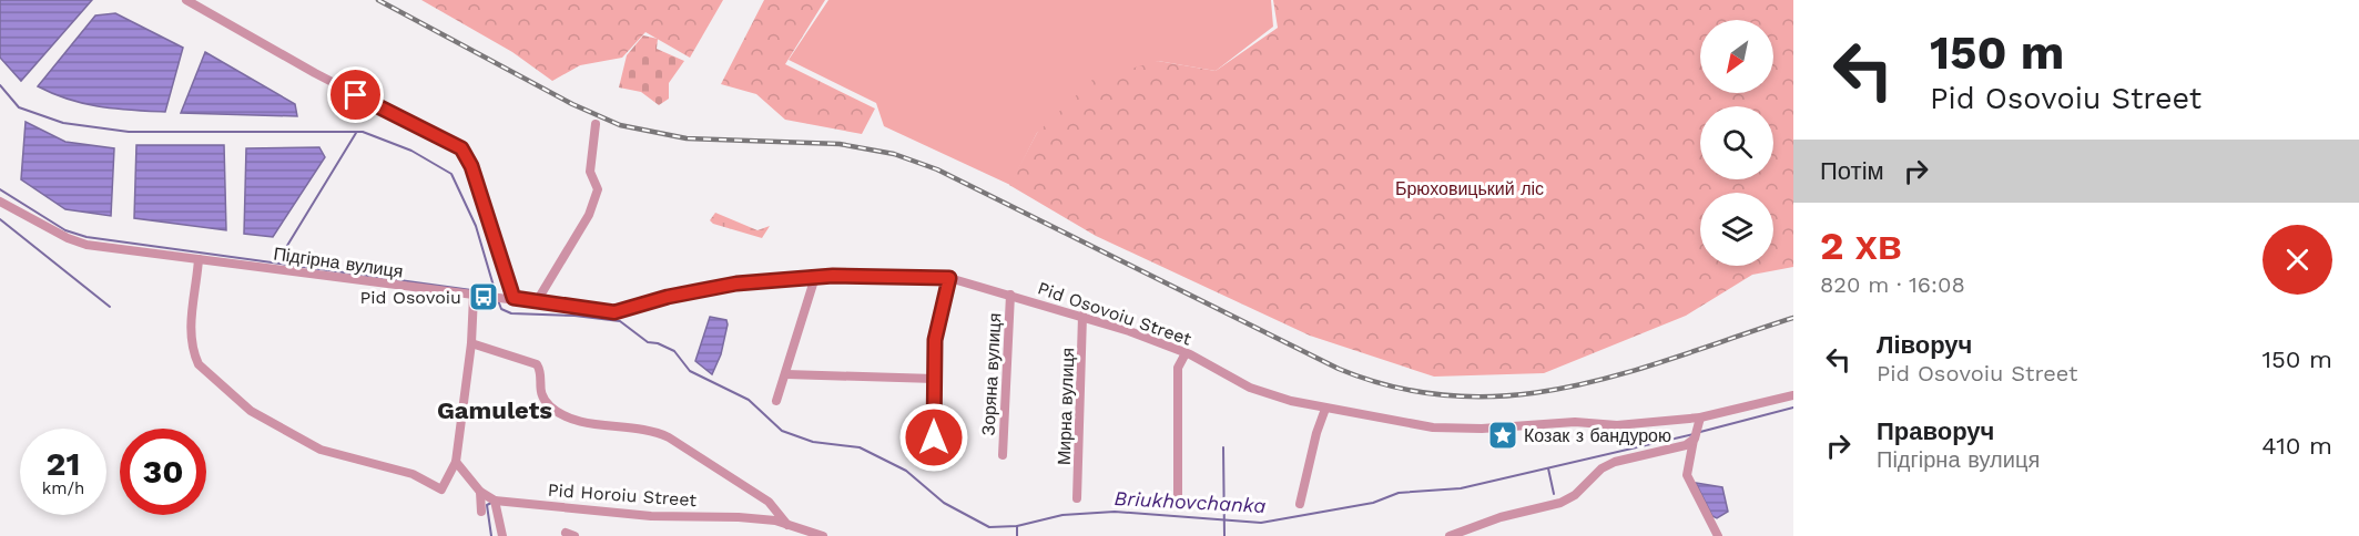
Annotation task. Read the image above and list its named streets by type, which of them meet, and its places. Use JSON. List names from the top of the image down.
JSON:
{
  "streets": {
    "street": [
      "Підгірна вулиця",
      "Pid Osovoiu Street",
      "Зоряна вулиця",
      "Мирна вулиця",
      "Pid Horoiu Street"
    ]
  },
  "crossings": [
    ["Підгірна вулиця", "Pid Osovoiu Street"],
    ["Pid Osovoiu Street", "Зоряна вулиця"],
    ["Pid Osovoiu Street", "Мирна вулиця"]
  ],
  "districts": ["Gamulets"],
  "water": ["Briukhovchanka"],
  "parks": ["Брюховицький ліс"],
  "places": {
    "bus stop": ["Pid Osovoiu"],
    "place": ["Козак з бандурою"]
  },
  "north": "bottom left",
  "page": {
    "turn": ["150 m", "Pid Osovoiu Street"],
    "then": "Потім",
    "heading": ["2 хв", "820 m · 16:08"],
    "list": [
      {
        "name": "Ліворуч",
        "note": "Pid Osovoiu Street",
        "value": "150 m"
      },
      {
        "name": "Праворуч",
        "note": "Підгірна вулиця",
        "value": "410 m"
      }
    ],
    "speed": "21 km/h",
    "limit": "30"
  }
}
